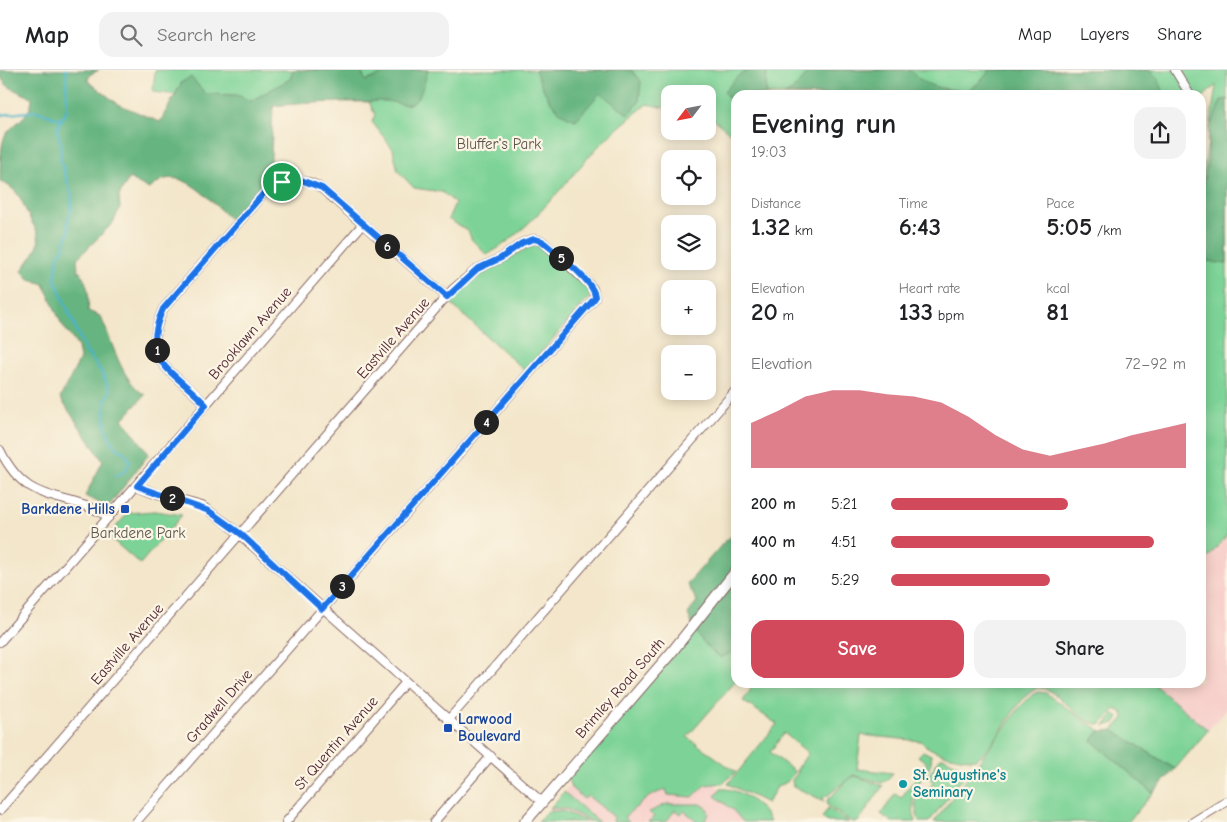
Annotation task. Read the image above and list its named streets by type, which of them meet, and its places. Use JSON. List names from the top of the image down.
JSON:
{
  "streets": {
    "street": [
      "Brooklawn Avenue",
      "Eastville Avenue",
      "Brimley Road South",
      "Gradwell Drive",
      "St Quentin Avenue"
    ]
  },
  "crossings": [
    ["Eastville Avenue", "Gradwell Drive"]
  ],
  "parks": ["Bluffer's Park", "Barkdene Park"],
  "places": {
    "transit": ["Barkdene Hills", "Larwood Boulevard"],
    "other": ["St. Augustine's Seminary"]
  },
  "north": "bottom left",
  "page": {
    "header": "Map",
    "search": "Search here",
    "nav": ["Map", "Layers", "Share"],
    "map_buttons": ["+", "−"],
    "heading": ["Evening run", "19:03"],
    "stats": [
      ["Distance", "1.32 km"],
      ["Time", "6:43"],
      ["Pace", "5:05 /km"],
      ["Elevation", "20 m"],
      ["Heart rate", "133 bpm"],
      ["kcal", "81"]
    ],
    "pins": [
      "6",
      "5",
      "1",
      "4",
      "2",
      "3"
    ],
    "chart": ["Elevation", "72–92 m"],
    "list": [
      {
        "name": "200 m",
        "note": "5:21"
      },
      {
        "name": "400 m",
        "note": "4:51"
      },
      {
        "name": "600 m",
        "note": "5:29"
      }
    ],
    "buttons": ["Save", "Share"]
  }
}
